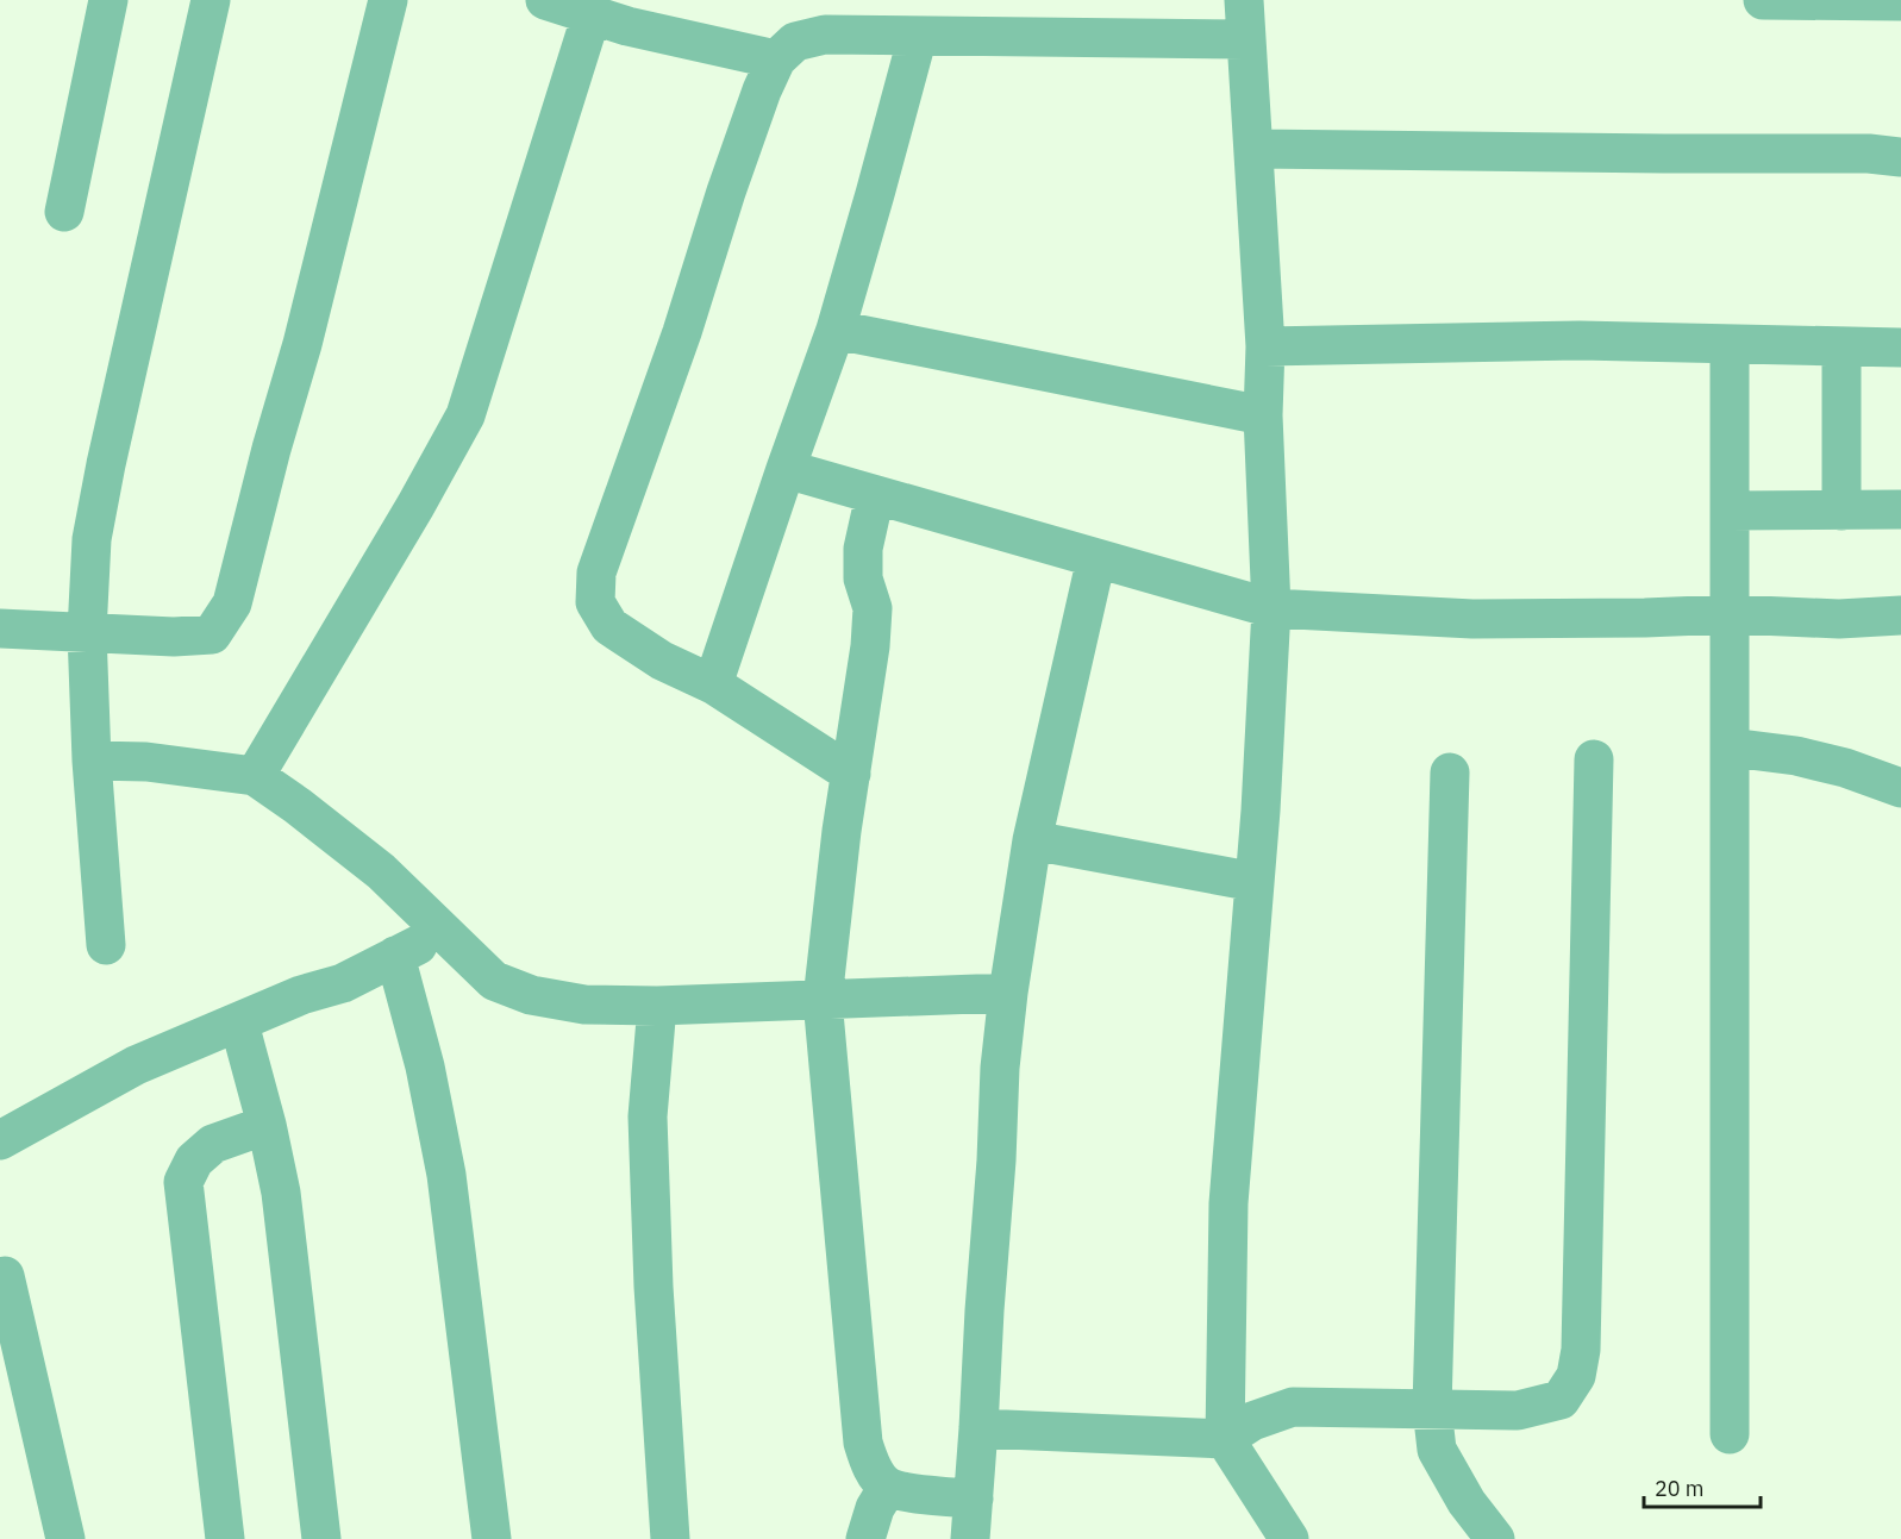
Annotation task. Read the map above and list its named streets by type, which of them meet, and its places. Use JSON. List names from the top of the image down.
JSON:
{
  "scale_bar": "20 m"
}
